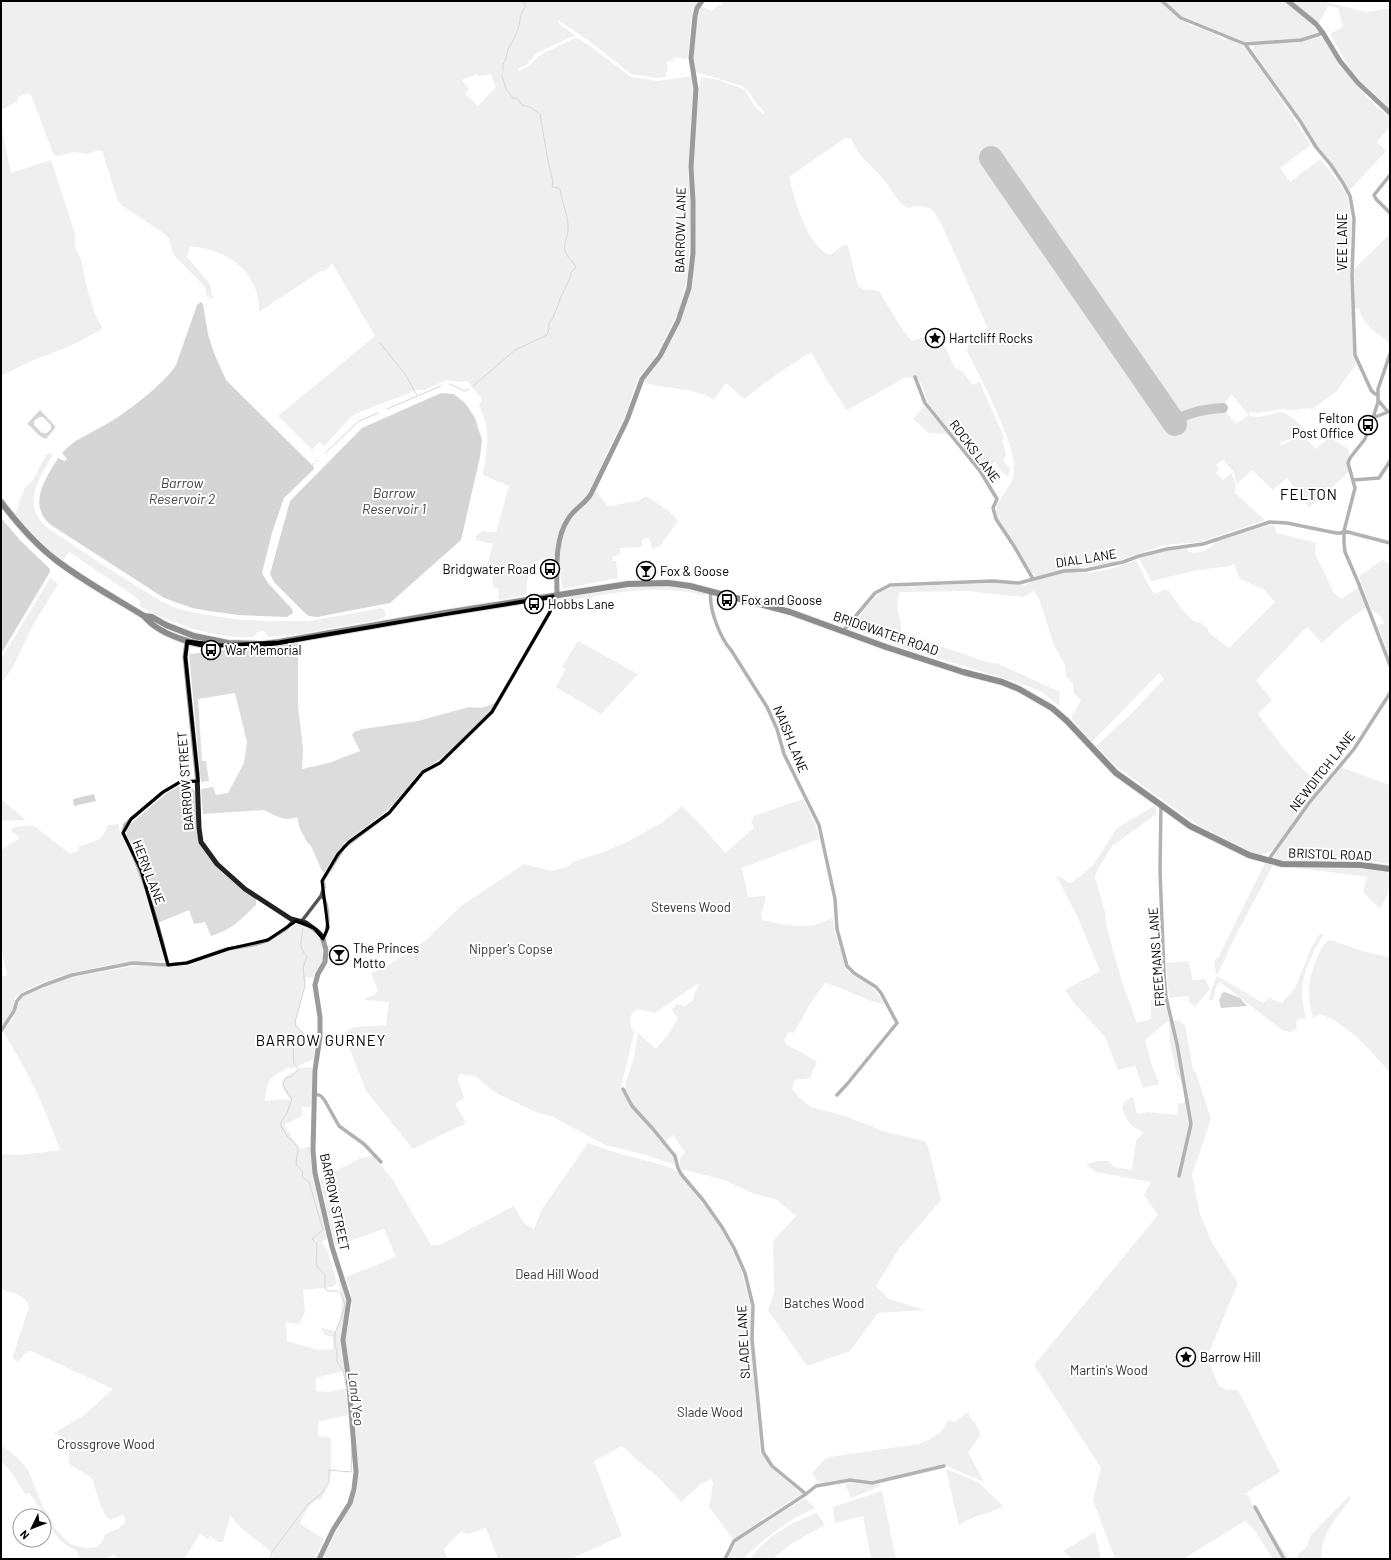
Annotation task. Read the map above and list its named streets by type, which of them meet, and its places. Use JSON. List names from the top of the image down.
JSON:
{
  "streets": {
    "highway": ["BRIDGWATER ROAD", "BRISTOL ROAD"],
    "main road": ["BARROW LANE", "BARROW STREET"],
    "street": [
      "VEE LANE",
      "ROCKS LANE",
      "DIAL LANE",
      "NAISH LANE",
      "NEWDITCH LANE",
      "HERN LANE",
      "FREEMANS LANE",
      "SLADE LANE"
    ]
  },
  "crossings": [
    ["BARROW LANE", "BRIDGWATER ROAD"],
    ["ROCKS LANE", "DIAL LANE"],
    ["DIAL LANE", "BRIDGWATER ROAD"],
    ["BRIDGWATER ROAD", "NAISH LANE"],
    ["BRIDGWATER ROAD", "NEWDITCH LANE"],
    ["BRIDGWATER ROAD", "BARROW STREET"],
    ["BRIDGWATER ROAD", "BRISTOL ROAD"],
    ["BRIDGWATER ROAD", "FREEMANS LANE"],
    ["NEWDITCH LANE", "BRISTOL ROAD"],
    ["BARROW STREET", "HERN LANE"]
  ],
  "districts": ["FELTON", "BARROW GURNEY"],
  "water": ["Barrow Reservoir 2", "Barrow Reservoir 1", "Land Yeo"],
  "parks": [
    "Stevens Wood",
    "Nipper's Copse",
    "Dead Hill Wood",
    "Batches Wood",
    "Martin's Wood",
    "Slade Wood",
    "Crossgrove Wood"
  ],
  "places": {
    "place": ["Hartcliff Rocks", "Barrow Hill"],
    "bus stop": [
      "Felton Post Office",
      "Bridgwater Road",
      "Fox and Goose",
      "Hobbs Lane",
      "War Memorial"
    ],
    "bar": ["Fox & Goose", "The Princes Motto"]
  },
  "north": "bottom left"
}
